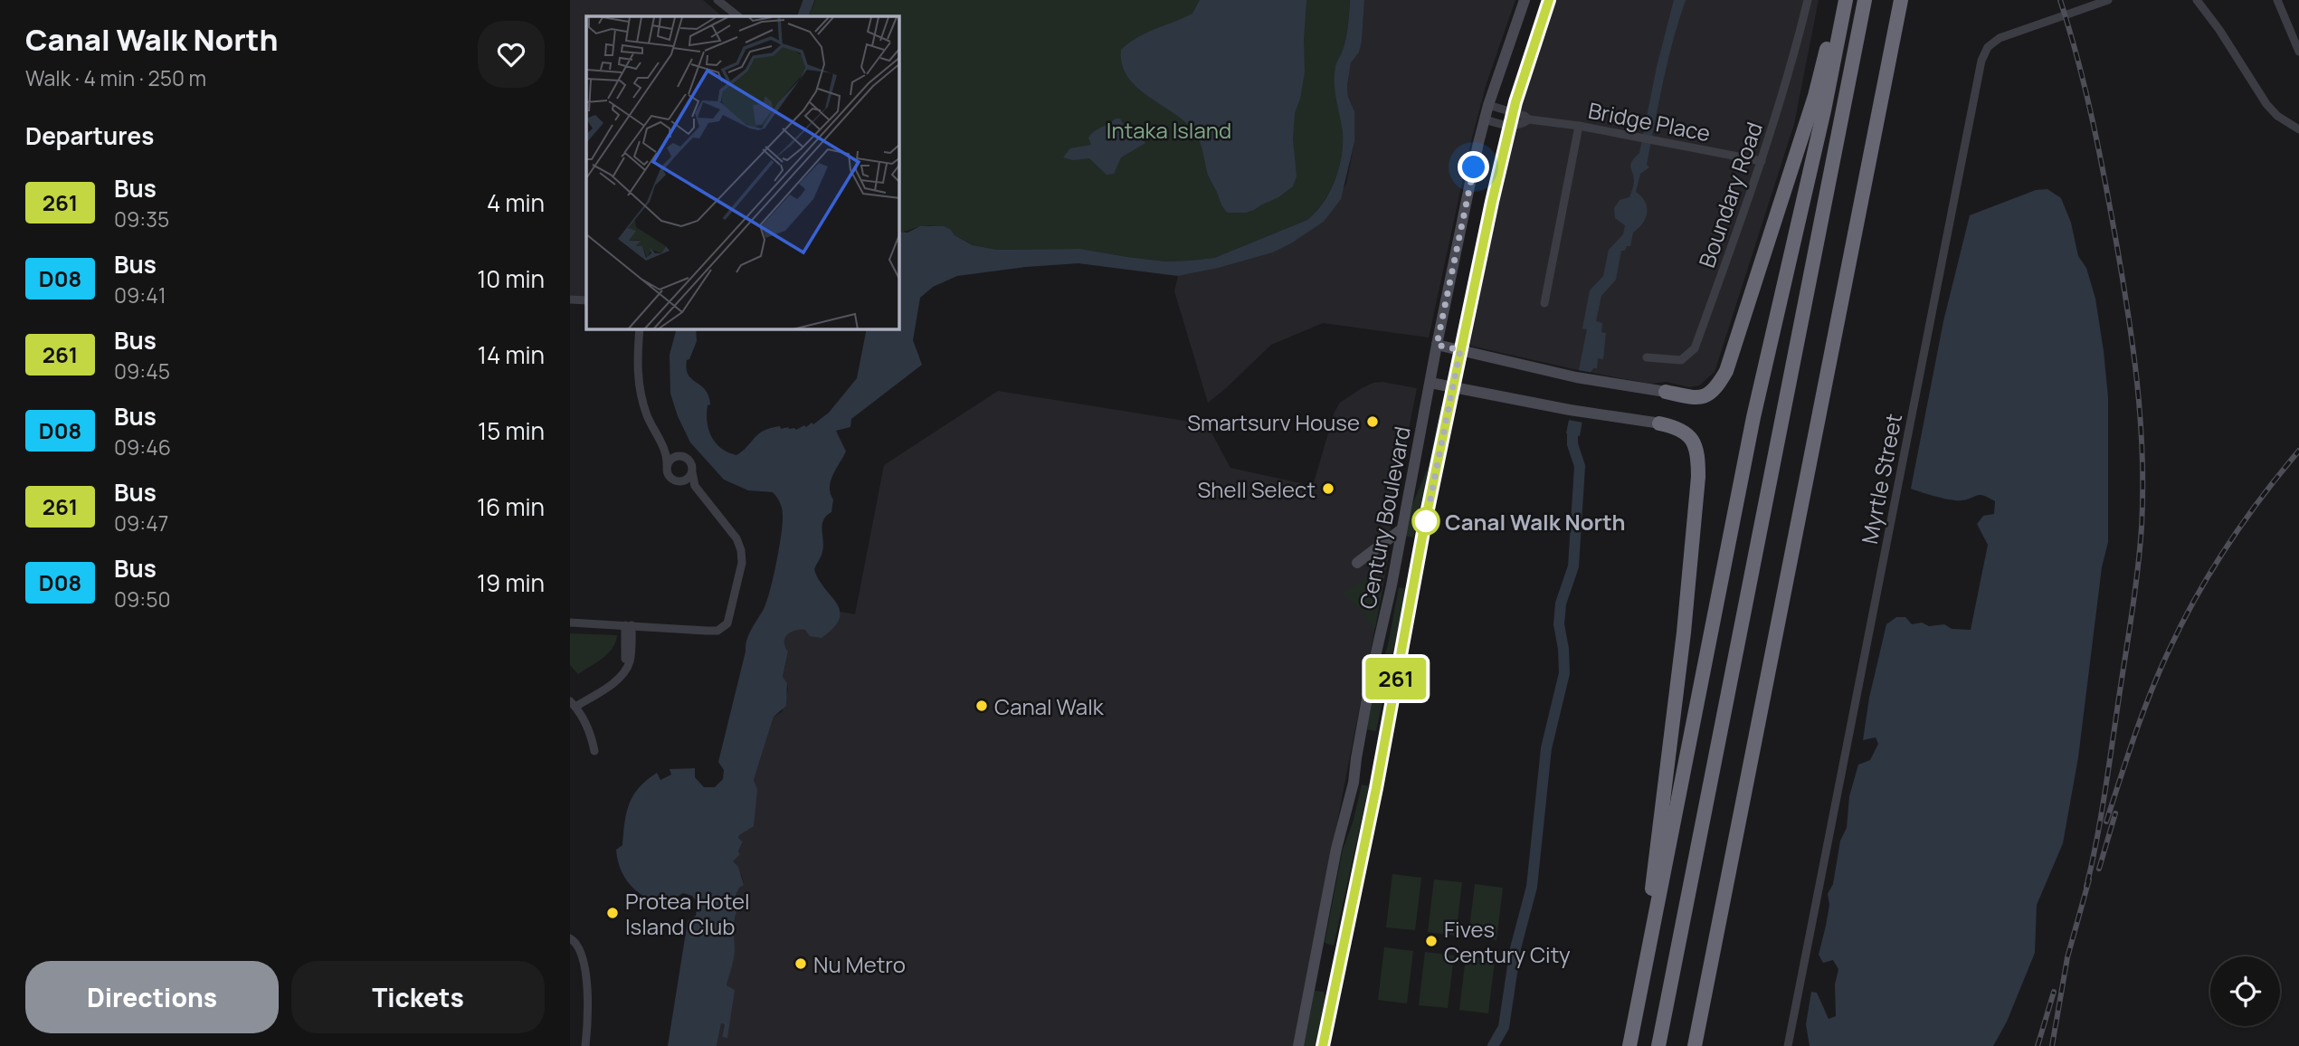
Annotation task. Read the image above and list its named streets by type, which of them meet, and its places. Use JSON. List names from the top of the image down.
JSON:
{
  "streets": {
    "main road": ["Century Boulevard"],
    "street": ["Bridge Place", "Boundary Road", "Myrtle Street"]
  },
  "crossings": [
    ["Bridge Place", "Boundary Road"],
    ["Bridge Place", "Century Boulevard"]
  ],
  "parks": ["Intaka Island"],
  "places": [
    "Smartsurv House",
    "Shell Select",
    "Canal Walk North",
    "Canal Walk",
    "Protea Hotel Island Club",
    "Fives Century City",
    "Nu Metro"
  ],
  "lines": ["bus line 261"],
  "page": {
    "heading": [
      ["Canal Walk North", "Walk · 4 min · 250 m"],
      "Departures"
    ],
    "on_map": "261",
    "list": [
      {
        "mark": "261",
        "name": "Bus",
        "note": "09:35",
        "value": "4 min"
      },
      {
        "mark": "D08",
        "name": "Bus",
        "note": "09:41",
        "value": "10 min"
      },
      {
        "mark": "261",
        "name": "Bus",
        "note": "09:45",
        "value": "14 min"
      },
      {
        "mark": "D08",
        "name": "Bus",
        "note": "09:46",
        "value": "15 min"
      },
      {
        "mark": "261",
        "name": "Bus",
        "note": "09:47",
        "value": "16 min"
      },
      {
        "mark": "D08",
        "name": "Bus",
        "note": "09:50",
        "value": "19 min"
      }
    ],
    "buttons": ["Directions", "Tickets"]
  }
}
